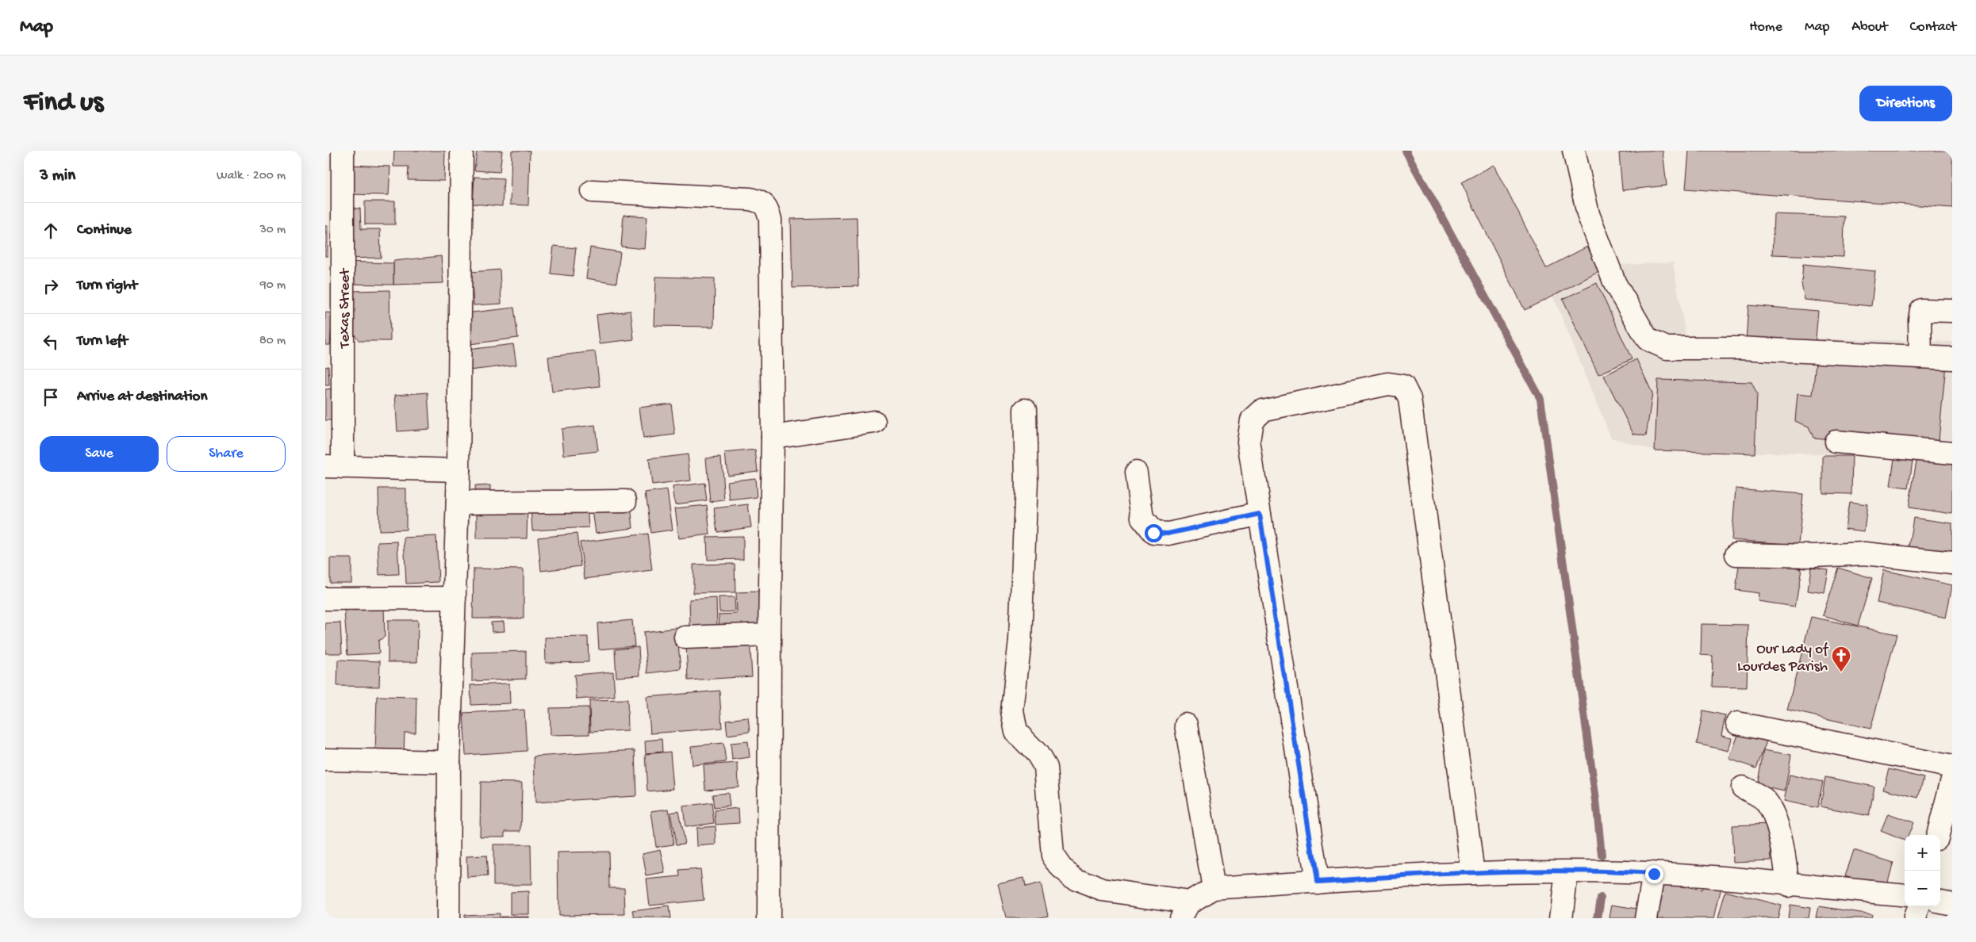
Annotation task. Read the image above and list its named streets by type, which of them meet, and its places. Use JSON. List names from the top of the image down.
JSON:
{
  "streets": {
    "main road": ["Texas Street"]
  },
  "places": {
    "church": ["Our Lady of Lourdes Parish"]
  },
  "page": {
    "header": "Map",
    "nav": [
      "Home",
      "Map",
      "About",
      "Contact"
    ],
    "buttons": [
      "Directions",
      ["Save", "Share"]
    ],
    "title": "Find us",
    "heading": ["3 min", "Walk · 200 m"],
    "list": [
      ["Continue", "30 m"],
      ["Turn right", "90 m"],
      ["Turn left", "80 m"],
      "Arrive at destination"
    ],
    "map_buttons": ["+", "−"]
  }
}
